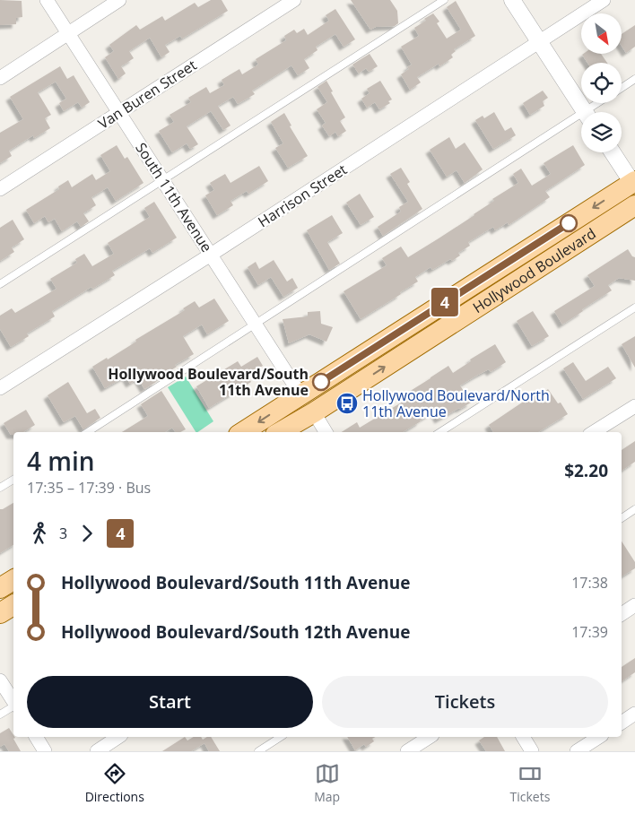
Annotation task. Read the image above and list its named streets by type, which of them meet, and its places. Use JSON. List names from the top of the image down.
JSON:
{
  "streets": {
    "main road": ["Hollywood Boulevard"],
    "street": ["Van Buren Street", "Harrison Street", "South 11th Avenue"]
  },
  "crossings": [
    ["Van Buren Street", "South 11th Avenue"],
    ["Harrison Street", "South 11th Avenue"],
    ["South 11th Avenue", "Hollywood Boulevard"]
  ],
  "places": {
    "other": ["Hollywood Boulevard/South 11th Avenue"],
    "bus stop": ["Hollywood Boulevard/North 11th Avenue"]
  },
  "lines": ["bus line 4"],
  "north": "bottom right",
  "page": {
    "on_map": "4",
    "heading": ["4 min", "17:35 – 17:39 · Bus", "$2.20"],
    "legs": ["3", "4"],
    "list": [
      {
        "name": "Hollywood Boulevard/South 11th Avenue",
        "value": "17:38"
      },
      {
        "name": "Hollywood Boulevard/South 12th Avenue",
        "value": "17:39"
      }
    ],
    "buttons": ["Start", "Tickets"],
    "tabs": ["Directions", "Map", "Tickets"]
  }
}
